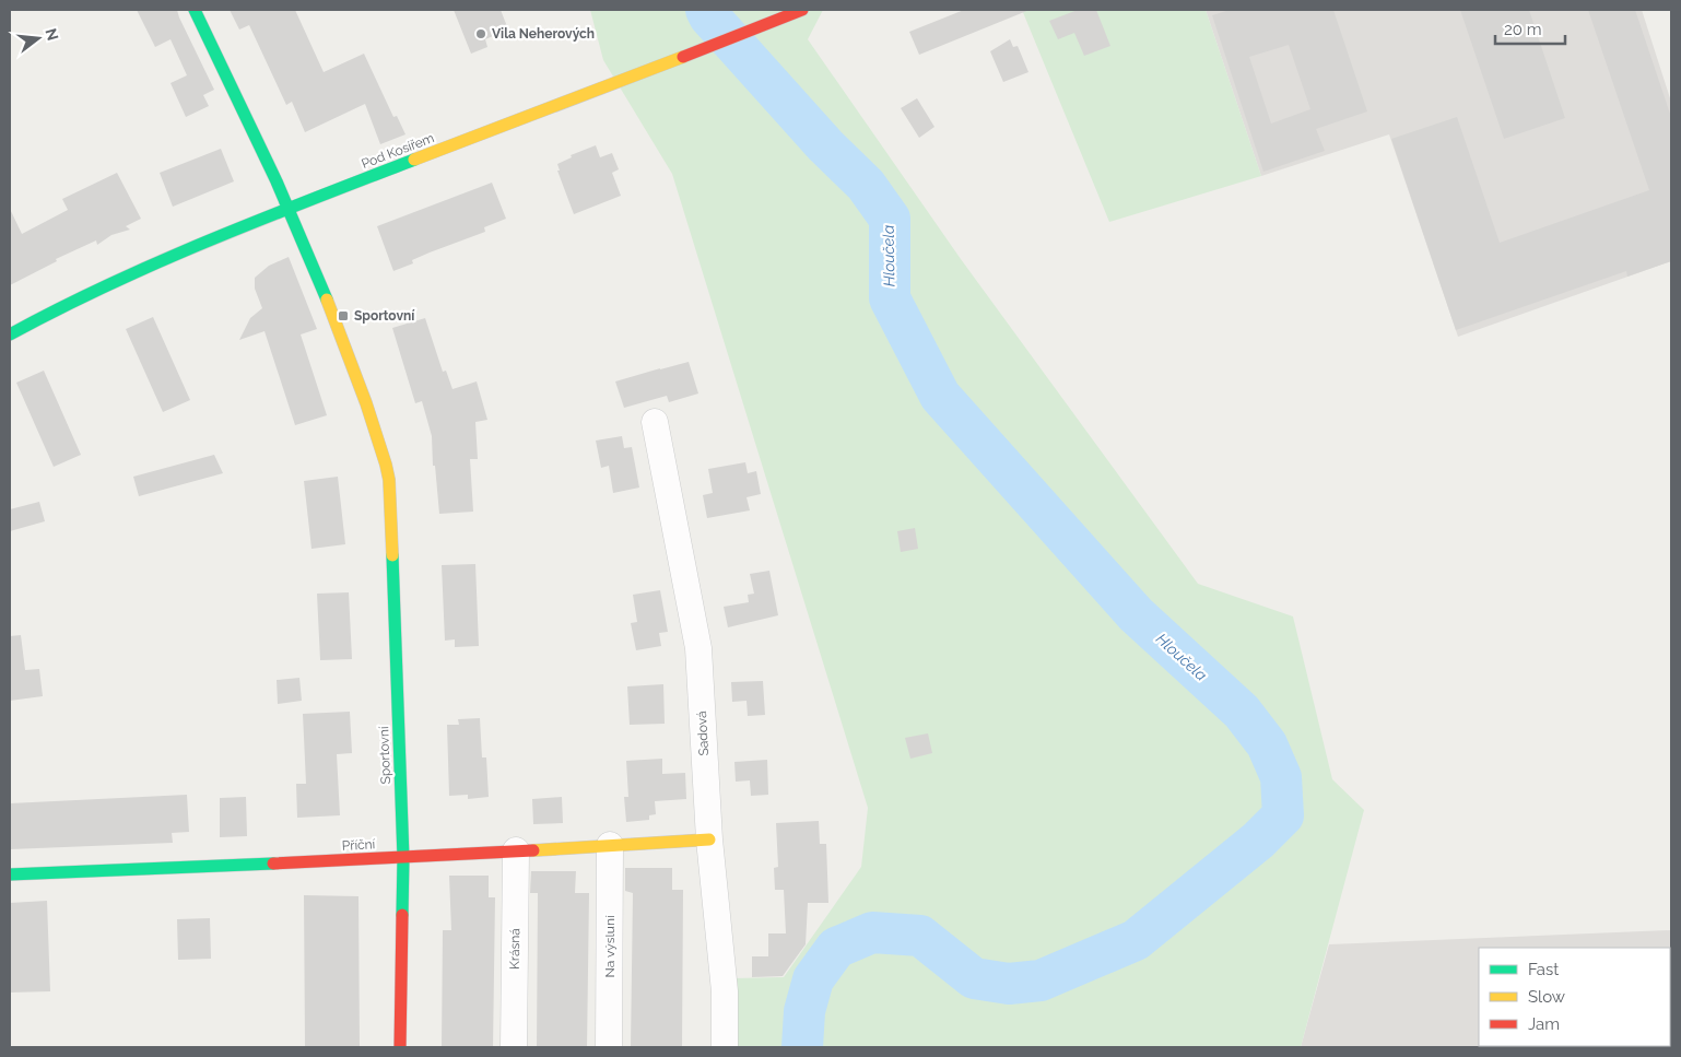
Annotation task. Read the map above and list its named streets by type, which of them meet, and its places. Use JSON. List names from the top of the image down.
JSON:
{
  "streets": {
    "street": [
      "Pod Kosířem",
      "Sadová",
      "Sportovní",
      "Příční",
      "Na výsluní",
      "Krásná"
    ]
  },
  "crossings": [
    ["Pod Kosířem", "Sportovní"],
    ["Sadová", "Příční"],
    ["Sportovní", "Příční"],
    ["Příční", "Na výsluní"],
    ["Příční", "Krásná"]
  ],
  "water": ["Hloučela"],
  "places": {
    "other": ["Vila Neherových"],
    "transit": ["Sportovní"]
  },
  "legend": ["Fast", "Slow", "Jam"],
  "scale_bar": "20 m",
  "north": "right"
}
